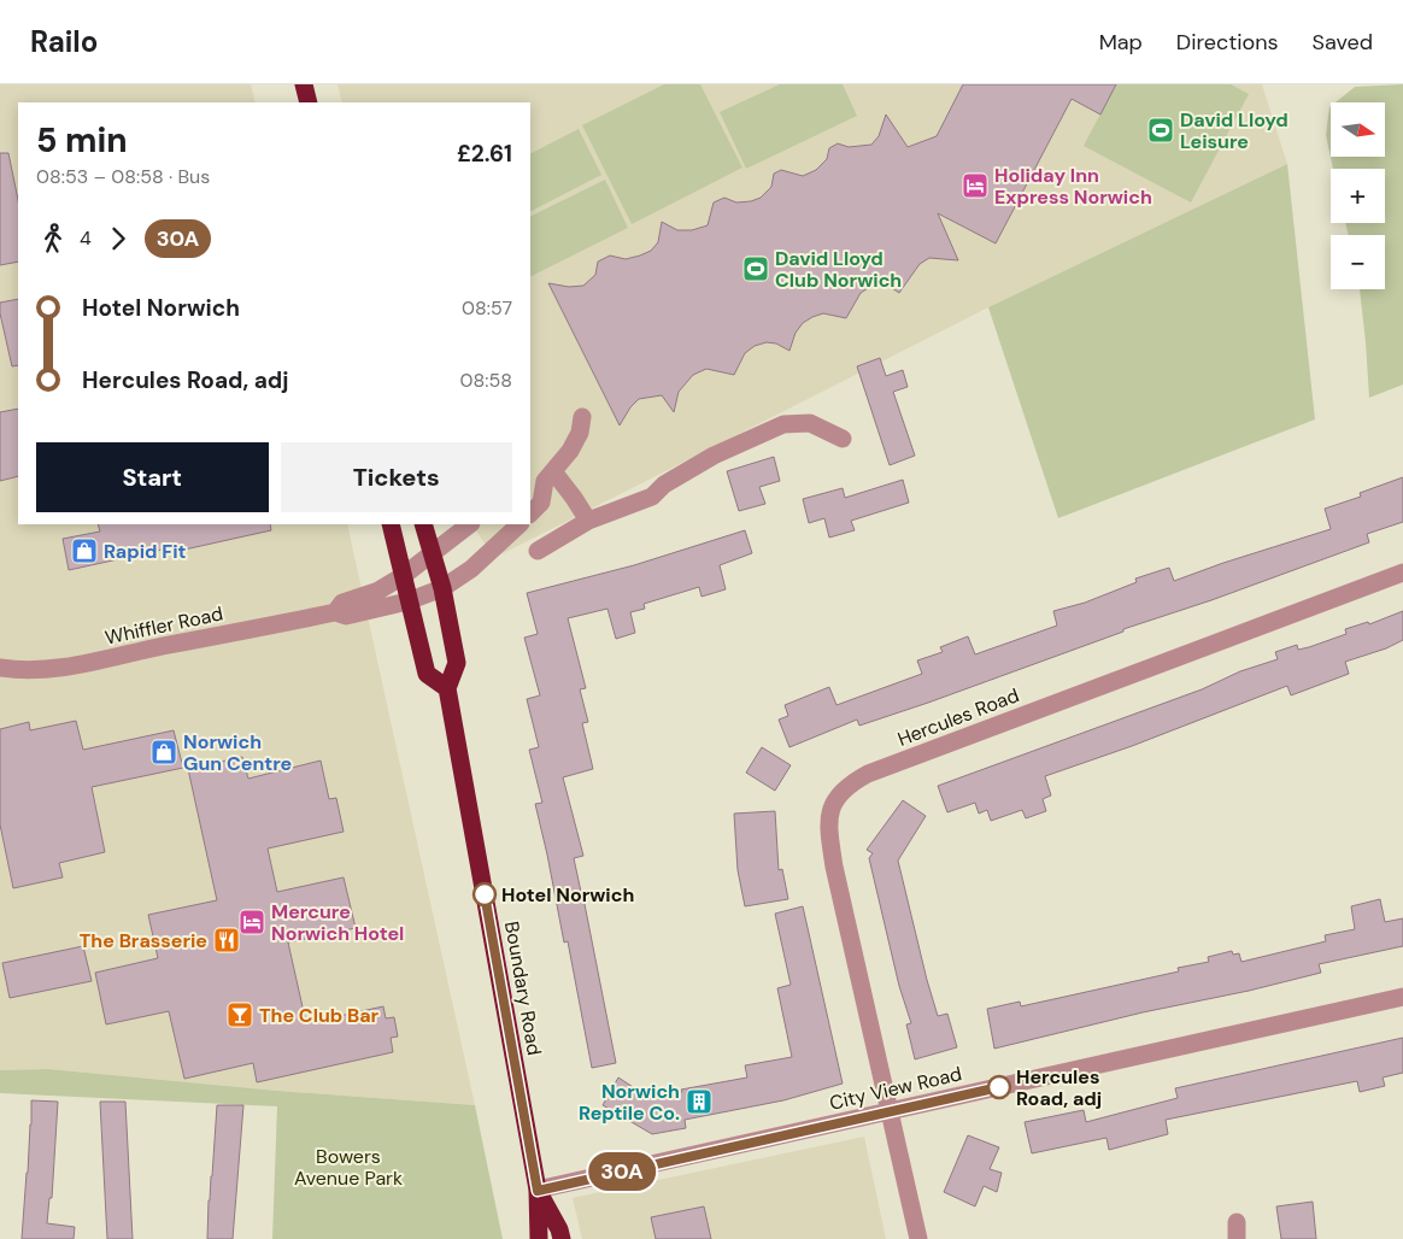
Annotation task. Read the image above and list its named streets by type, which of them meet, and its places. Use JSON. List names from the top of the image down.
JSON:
{
  "streets": {
    "highway": ["Boundary Road"],
    "street": ["Whiffler Road", "Hercules Road", "City View Road"]
  },
  "crossings": [
    ["Whiffler Road", "Boundary Road"],
    ["Hercules Road", "City View Road"],
    ["Boundary Road", "City View Road"]
  ],
  "parks": ["Bowers Avenue Park"],
  "places": {
    "sports": ["David Lloyd Leisure", "David Lloyd Club Norwich"],
    "hotel": ["Holiday Inn Express Norwich", "Mercure Norwich Hotel"],
    "shop": ["Rapid Fit", "Norwich Gun Centre"],
    "other": ["Hotel Norwich", "Hercules Road, adj"],
    "restaurant": ["The Brasserie"],
    "bar": ["The Club Bar"],
    "building": ["Norwich Reptile Co."]
  },
  "lines": ["bus line 30A"],
  "north": "right",
  "page": {
    "header": "Railo",
    "nav": ["Map", "Directions", "Saved"],
    "on_map": "30A",
    "map_buttons": ["+", "−"],
    "heading": ["5 min", "08:53 – 08:58 · Bus", "£2.61"],
    "legs": ["4", "30A"],
    "list": [
      {
        "name": "Hotel Norwich",
        "value": "08:57"
      },
      {
        "name": "Hercules Road, adj",
        "value": "08:58"
      }
    ],
    "buttons": ["Start", "Tickets"]
  }
}
